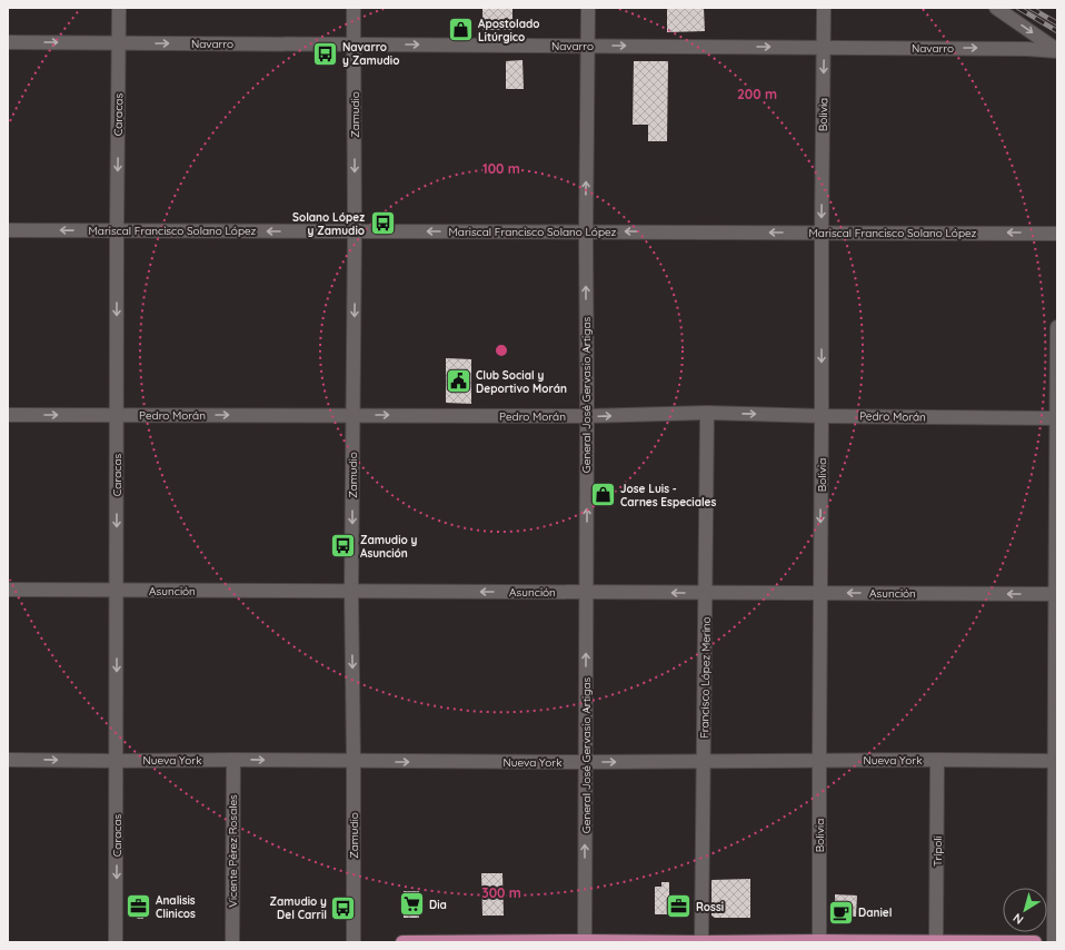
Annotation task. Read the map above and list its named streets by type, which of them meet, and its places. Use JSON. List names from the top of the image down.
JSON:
{
  "streets": {
    "street": [
      "Navarro",
      "Caracas",
      "Zamudio",
      "Bolivia",
      "Mariscal Francisco Solano López",
      "General José Gervasio Artigas",
      "Pedro Morán",
      "Asunción",
      "Francisco López Merino",
      "Nueva York",
      "Vicente Pérez Rosales",
      "Trípoli"
    ]
  },
  "crossings": [
    ["Navarro", "Caracas"],
    ["Navarro", "Zamudio"],
    ["Navarro", "Bolivia"],
    ["Navarro", "General José Gervasio Artigas"],
    ["Caracas", "Mariscal Francisco Solano López"],
    ["Caracas", "Pedro Morán"],
    ["Caracas", "Asunción"],
    ["Caracas", "Nueva York"],
    ["Zamudio", "Mariscal Francisco Solano López"],
    ["Zamudio", "Pedro Morán"],
    ["Zamudio", "Asunción"],
    ["Zamudio", "Nueva York"],
    ["Bolivia", "Mariscal Francisco Solano López"],
    ["Bolivia", "Pedro Morán"],
    ["Bolivia", "Asunción"],
    ["Bolivia", "Nueva York"],
    ["Mariscal Francisco Solano López", "General José Gervasio Artigas"],
    ["General José Gervasio Artigas", "Pedro Morán"],
    ["General José Gervasio Artigas", "Asunción"],
    ["General José Gervasio Artigas", "Nueva York"],
    ["Pedro Morán", "Francisco López Merino"],
    ["Asunción", "Francisco López Merino"],
    ["Francisco López Merino", "Nueva York"],
    ["Nueva York", "Vicente Pérez Rosales"],
    ["Nueva York", "Trípoli"]
  ],
  "one_way": [
    "Navarro",
    "Caracas",
    "Zamudio",
    "Bolivia",
    "Mariscal Francisco Solano López",
    "General José Gervasio Artigas",
    "Pedro Morán",
    "Asunción",
    "Nueva York"
  ],
  "places": {
    "shop": ["Apostolado Litúrgico", "Jose Luis - Carnes Especiales"],
    "bus stop": [
      "Navarro y Zamudio",
      "Solano López y Zamudio",
      "Zamudio y Asunción",
      "Zamudio y Del Carril"
    ],
    "public building": ["Club Social y Deportivo Morán"],
    "supermarket": ["Dia"],
    "office": ["Analisis Clinicos", "Rossi"],
    "cafe": ["Daniel"]
  },
  "north": "bottom left",
  "rings": ["200 m", "100 m", "300 m"]
}
